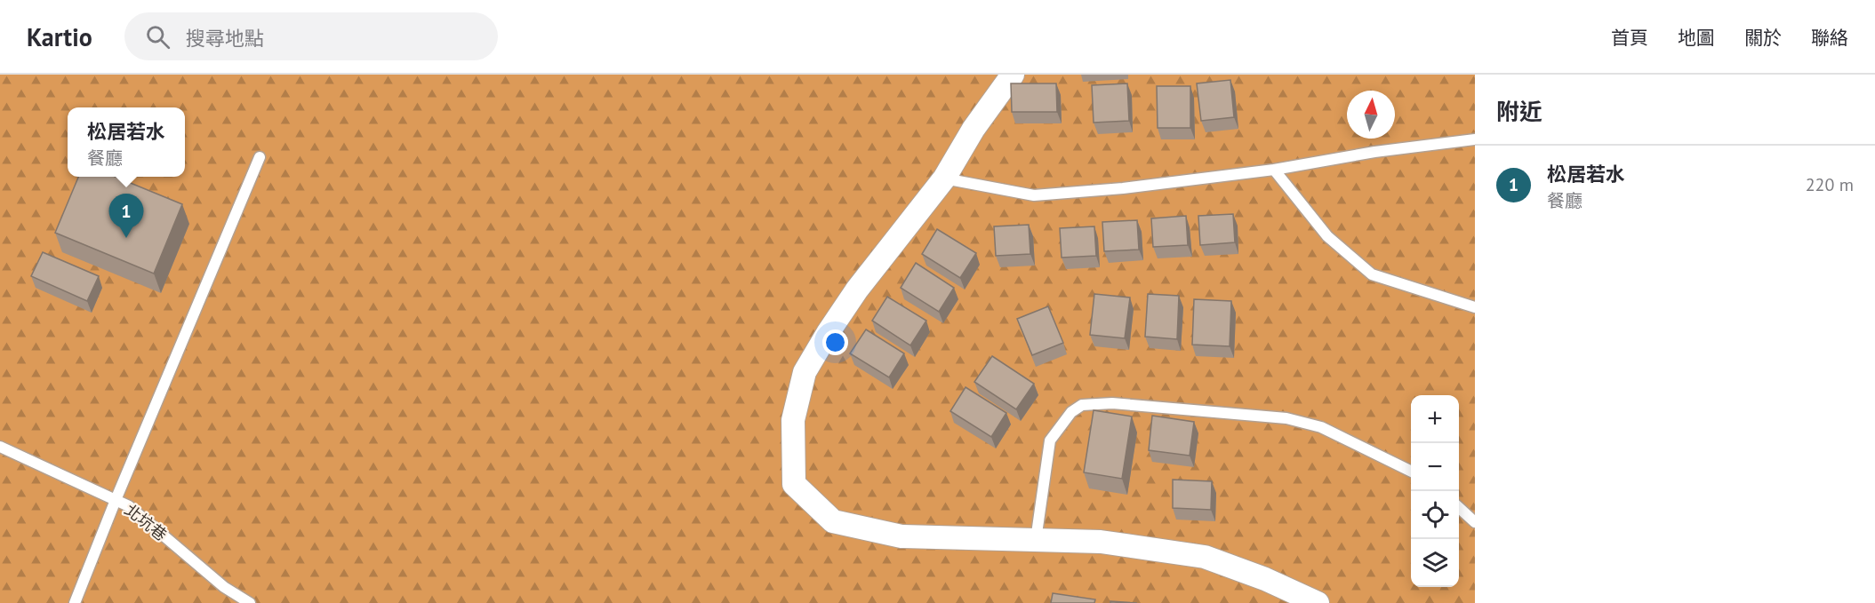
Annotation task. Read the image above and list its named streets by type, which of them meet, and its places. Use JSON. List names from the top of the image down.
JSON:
{
  "streets": {
    "lane": ["北坑巷"]
  },
  "north": "top",
  "page": {
    "header": "Kartio",
    "search": "搜尋地點",
    "nav": [
      "首頁",
      "地圖",
      "關於",
      "聯絡"
    ],
    "heading": "附近",
    "popup": ["松居若水", "餐廳"],
    "list": [
      {
        "mark": "1",
        "name": "松居若水",
        "note": "餐廳",
        "value": "220 m"
      }
    ],
    "pins": "1",
    "map_buttons": ["+", "−"]
  }
}
